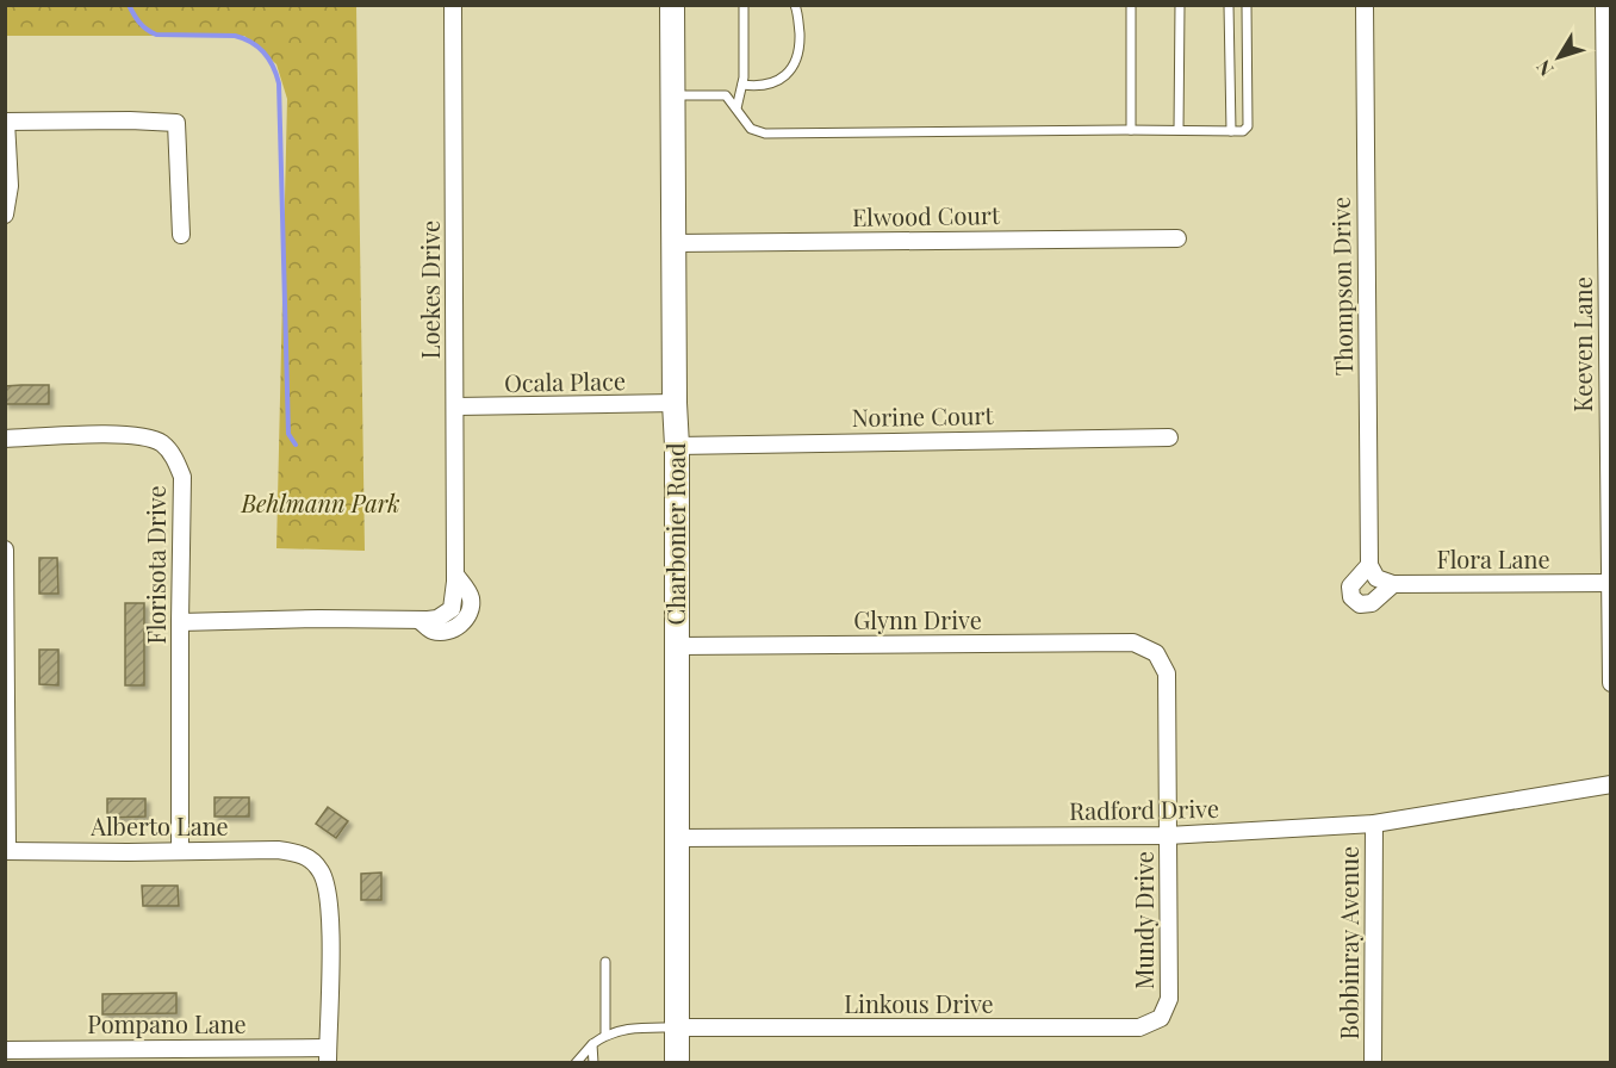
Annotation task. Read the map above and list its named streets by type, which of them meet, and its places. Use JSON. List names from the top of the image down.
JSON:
{
  "streets": {
    "main road": ["Charbonier Road"],
    "street": [
      "Elwood Court",
      "Thompson Drive",
      "Loekes Drive",
      "Keeven Lane",
      "Ocala Place",
      "Norine Court",
      "Flora Lane",
      "Florisota Drive",
      "Glynn Drive",
      "Radford Drive",
      "Alberto Lane",
      "Mundy Drive",
      "Bobbinray Avenue",
      "Linkous Drive",
      "Pompano Lane"
    ]
  },
  "crossings": [
    ["Elwood Court", "Charbonier Road"],
    ["Thompson Drive", "Flora Lane"],
    ["Loekes Drive", "Ocala Place"],
    ["Loekes Drive", "Florisota Drive"],
    ["Keeven Lane", "Flora Lane"],
    ["Ocala Place", "Charbonier Road"],
    ["Norine Court", "Charbonier Road"],
    ["Charbonier Road", "Glynn Drive"],
    ["Charbonier Road", "Radford Drive"],
    ["Charbonier Road", "Linkous Drive"],
    ["Florisota Drive", "Alberto Lane"],
    ["Glynn Drive", "Mundy Drive"],
    ["Radford Drive", "Mundy Drive"],
    ["Radford Drive", "Bobbinray Avenue"],
    ["Alberto Lane", "Pompano Lane"],
    ["Mundy Drive", "Linkous Drive"]
  ],
  "parks": ["Behlmann Park"],
  "north": "bottom left"
}
